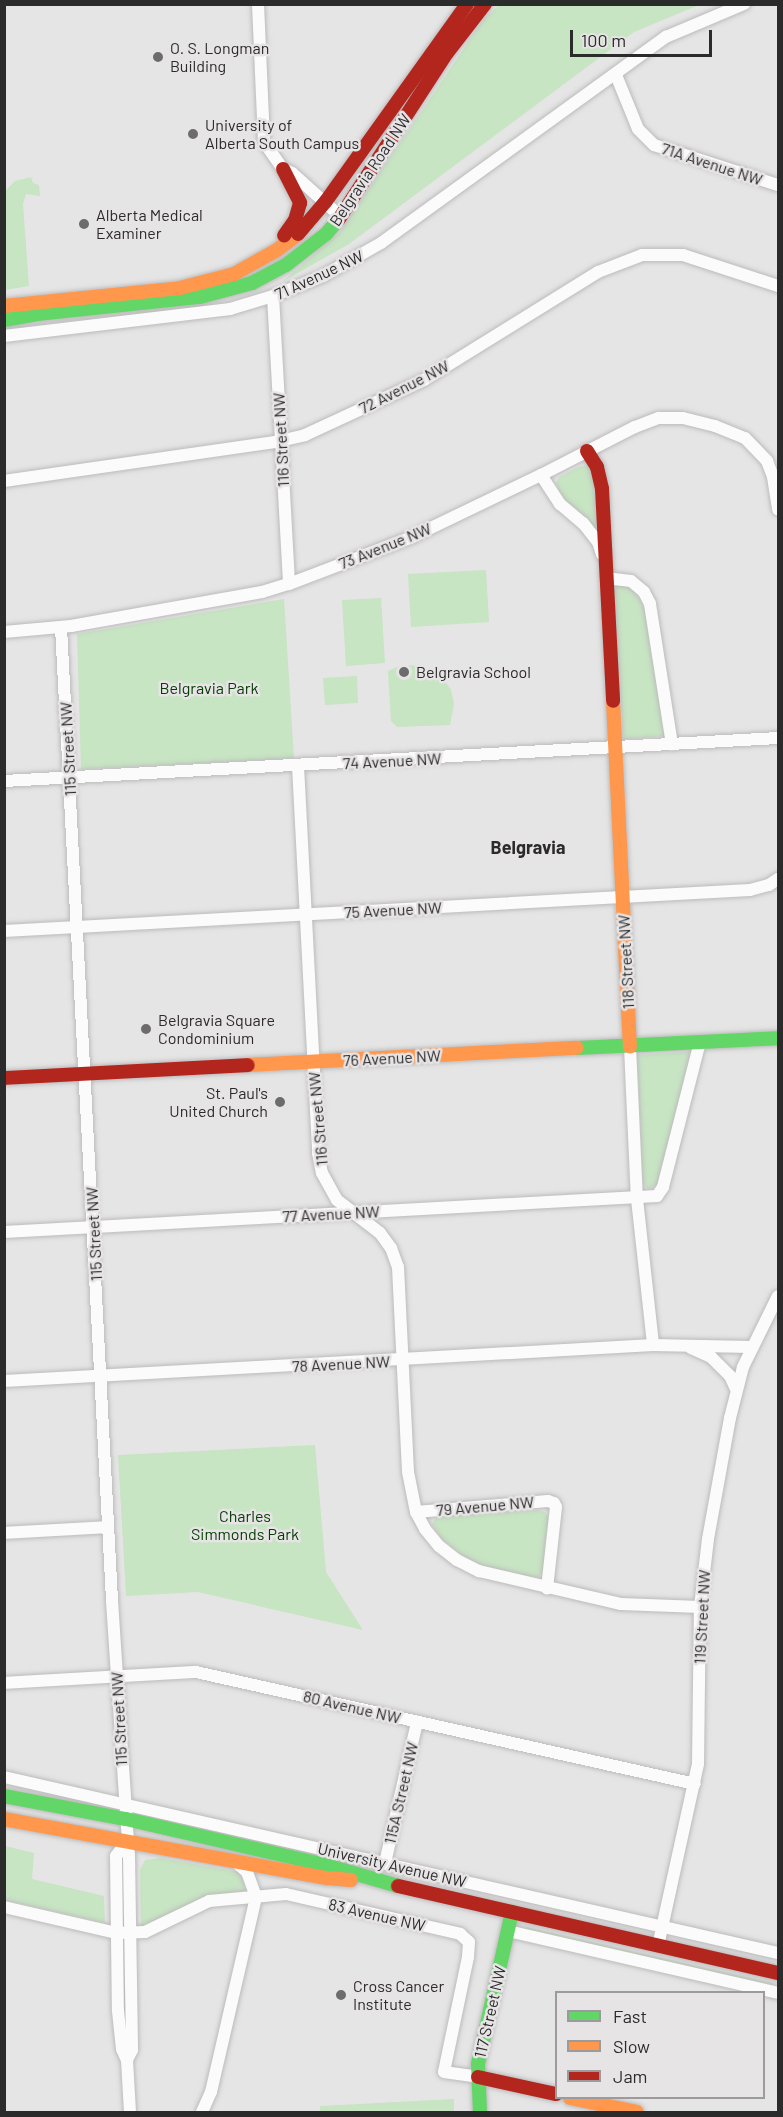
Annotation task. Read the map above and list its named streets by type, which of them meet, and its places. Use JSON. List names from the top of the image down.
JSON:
{
  "streets": {
    "main road": [
      "Belgravia Road NW",
      "118 Street NW",
      "76 Avenue NW",
      "University Avenue NW",
      "83 Avenue NW",
      "117 Street NW"
    ],
    "street": [
      "71A Avenue NW",
      "71 Avenue NW",
      "72 Avenue NW",
      "116 Street NW",
      "73 Avenue NW",
      "115 Street NW",
      "74 Avenue NW",
      "75 Avenue NW",
      "77 Avenue NW",
      "78 Avenue NW",
      "79 Avenue NW",
      "119 Street NW",
      "80 Avenue NW",
      "115A Street NW"
    ]
  },
  "crossings": [
    ["71A Avenue NW", "71 Avenue NW"],
    ["71 Avenue NW", "116 Street NW"],
    ["72 Avenue NW", "116 Street NW"],
    ["116 Street NW", "73 Avenue NW"],
    ["116 Street NW", "74 Avenue NW"],
    ["116 Street NW", "75 Avenue NW"],
    ["116 Street NW", "76 Avenue NW"],
    ["116 Street NW", "77 Avenue NW"],
    ["116 Street NW", "78 Avenue NW"],
    ["116 Street NW", "79 Avenue NW"],
    ["73 Avenue NW", "115 Street NW"],
    ["73 Avenue NW", "118 Street NW"],
    ["115 Street NW", "74 Avenue NW"],
    ["115 Street NW", "75 Avenue NW"],
    ["115 Street NW", "76 Avenue NW"],
    ["115 Street NW", "77 Avenue NW"],
    ["115 Street NW", "78 Avenue NW"],
    ["115 Street NW", "80 Avenue NW"],
    ["115 Street NW", "University Avenue NW"],
    ["74 Avenue NW", "118 Street NW"],
    ["75 Avenue NW", "118 Street NW"],
    ["118 Street NW", "76 Avenue NW"],
    ["118 Street NW", "77 Avenue NW"],
    ["118 Street NW", "78 Avenue NW"],
    ["76 Avenue NW", "77 Avenue NW"],
    ["78 Avenue NW", "119 Street NW"],
    ["79 Avenue NW", "119 Street NW"],
    ["119 Street NW", "80 Avenue NW"],
    ["119 Street NW", "University Avenue NW"],
    ["80 Avenue NW", "115A Street NW"],
    ["115A Street NW", "University Avenue NW"],
    ["University Avenue NW", "117 Street NW"],
    ["83 Avenue NW", "117 Street NW"]
  ],
  "districts": ["Belgravia"],
  "parks": ["Belgravia Park", "Charles Simmonds Park"],
  "places": [
    "O. S. Longman Building",
    "University of Alberta South Campus",
    "Alberta Medical Examiner",
    "Belgravia School",
    "Belgravia Square Condominium",
    "St. Paul's United Church",
    "Cross Cancer Institute"
  ],
  "legend": ["Fast", "Slow", "Jam"],
  "scale_bar": "100 m"
}
